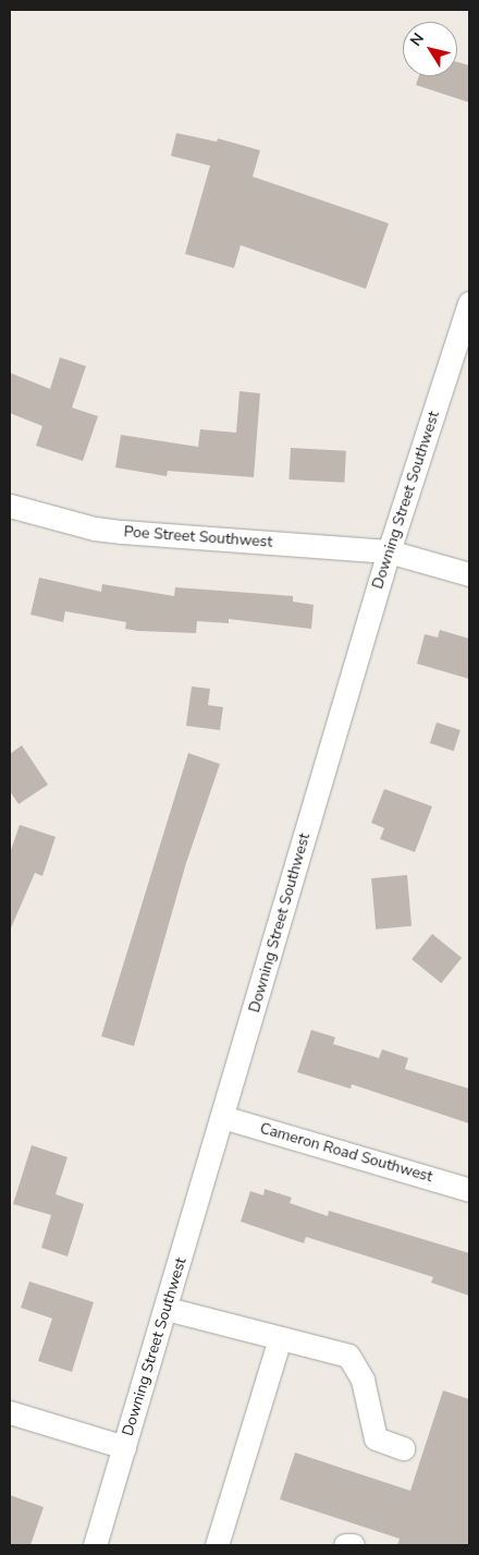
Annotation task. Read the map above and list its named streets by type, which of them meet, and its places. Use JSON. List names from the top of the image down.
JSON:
{
  "streets": {
    "street": ["Downing Street Southwest", "Poe Street Southwest", "Cameron Road Southwest"]
  },
  "crossings": [
    ["Downing Street Southwest", "Poe Street Southwest"],
    ["Downing Street Southwest", "Cameron Road Southwest"]
  ],
  "north": "top left"
}
